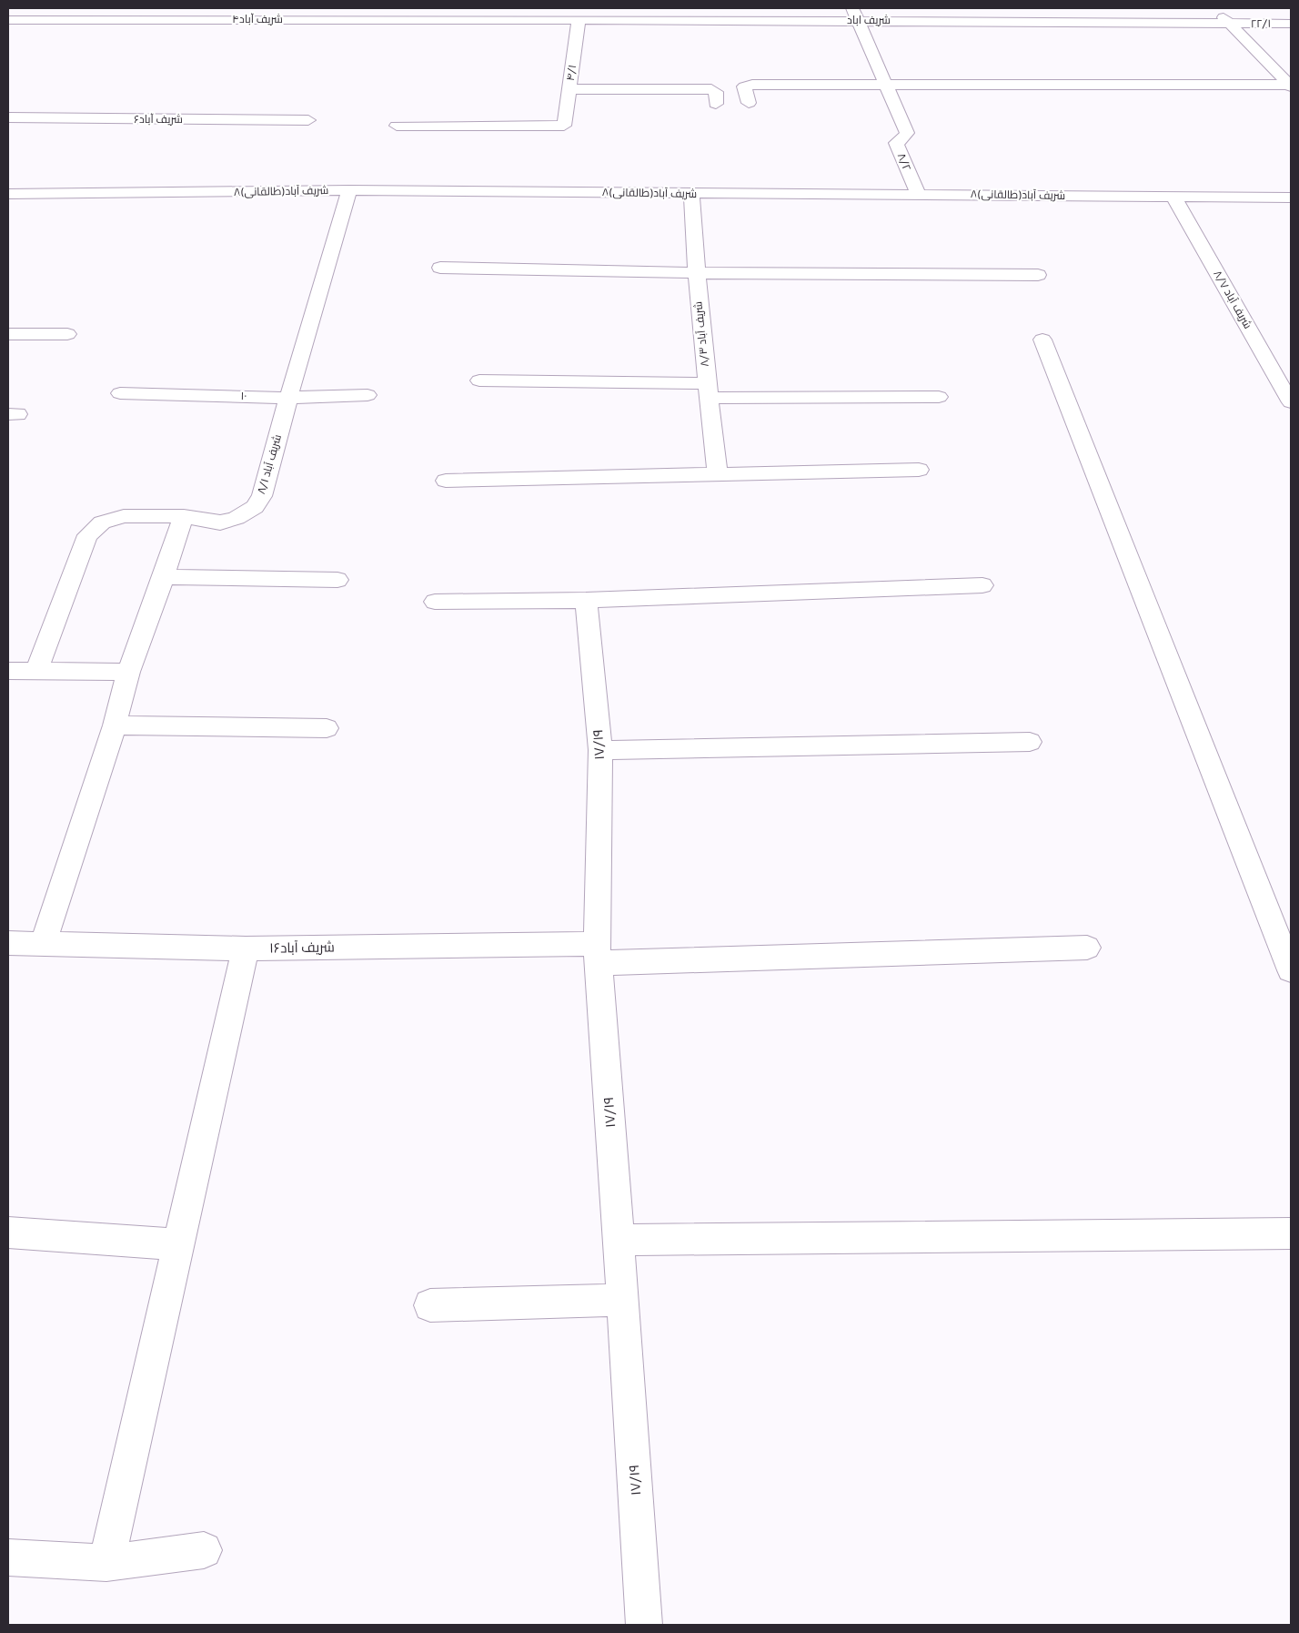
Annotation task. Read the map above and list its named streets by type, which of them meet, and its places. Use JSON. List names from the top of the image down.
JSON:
{
  "streets": {
    "street": [
      "۴شریف آباد",
      "شریف اباد",
      "۲۲/۱",
      "۴/۱",
      "شریف آباد۶",
      "۸/۲",
      "۸شریف آباد(طالقانی)",
      "شریف آباد ۸/۷",
      "شریف آباد ۸/۳",
      "۱۰",
      "شریف آباد ۸/۱",
      "۱۷/۱۹",
      "شریف آباد۱۶"
    ]
  },
  "crossings": [
    ["۴شریف آباد", "شریف اباد"],
    ["شریف اباد", "۲۲/۱"],
    ["شریف اباد", "۴/۱"],
    ["۸/۲", "۸شریف آباد(طالقانی)"],
    ["۸شریف آباد(طالقانی)", "شریف آباد ۸/۷"],
    ["۸شریف آباد(طالقانی)", "شریف آباد ۸/۳"],
    ["۸شریف آباد(طالقانی)", "شریف آباد ۸/۱"],
    ["۱۰", "شریف آباد ۸/۱"],
    ["۱۷/۱۹", "شریف آباد۱۶"]
  ]
}
